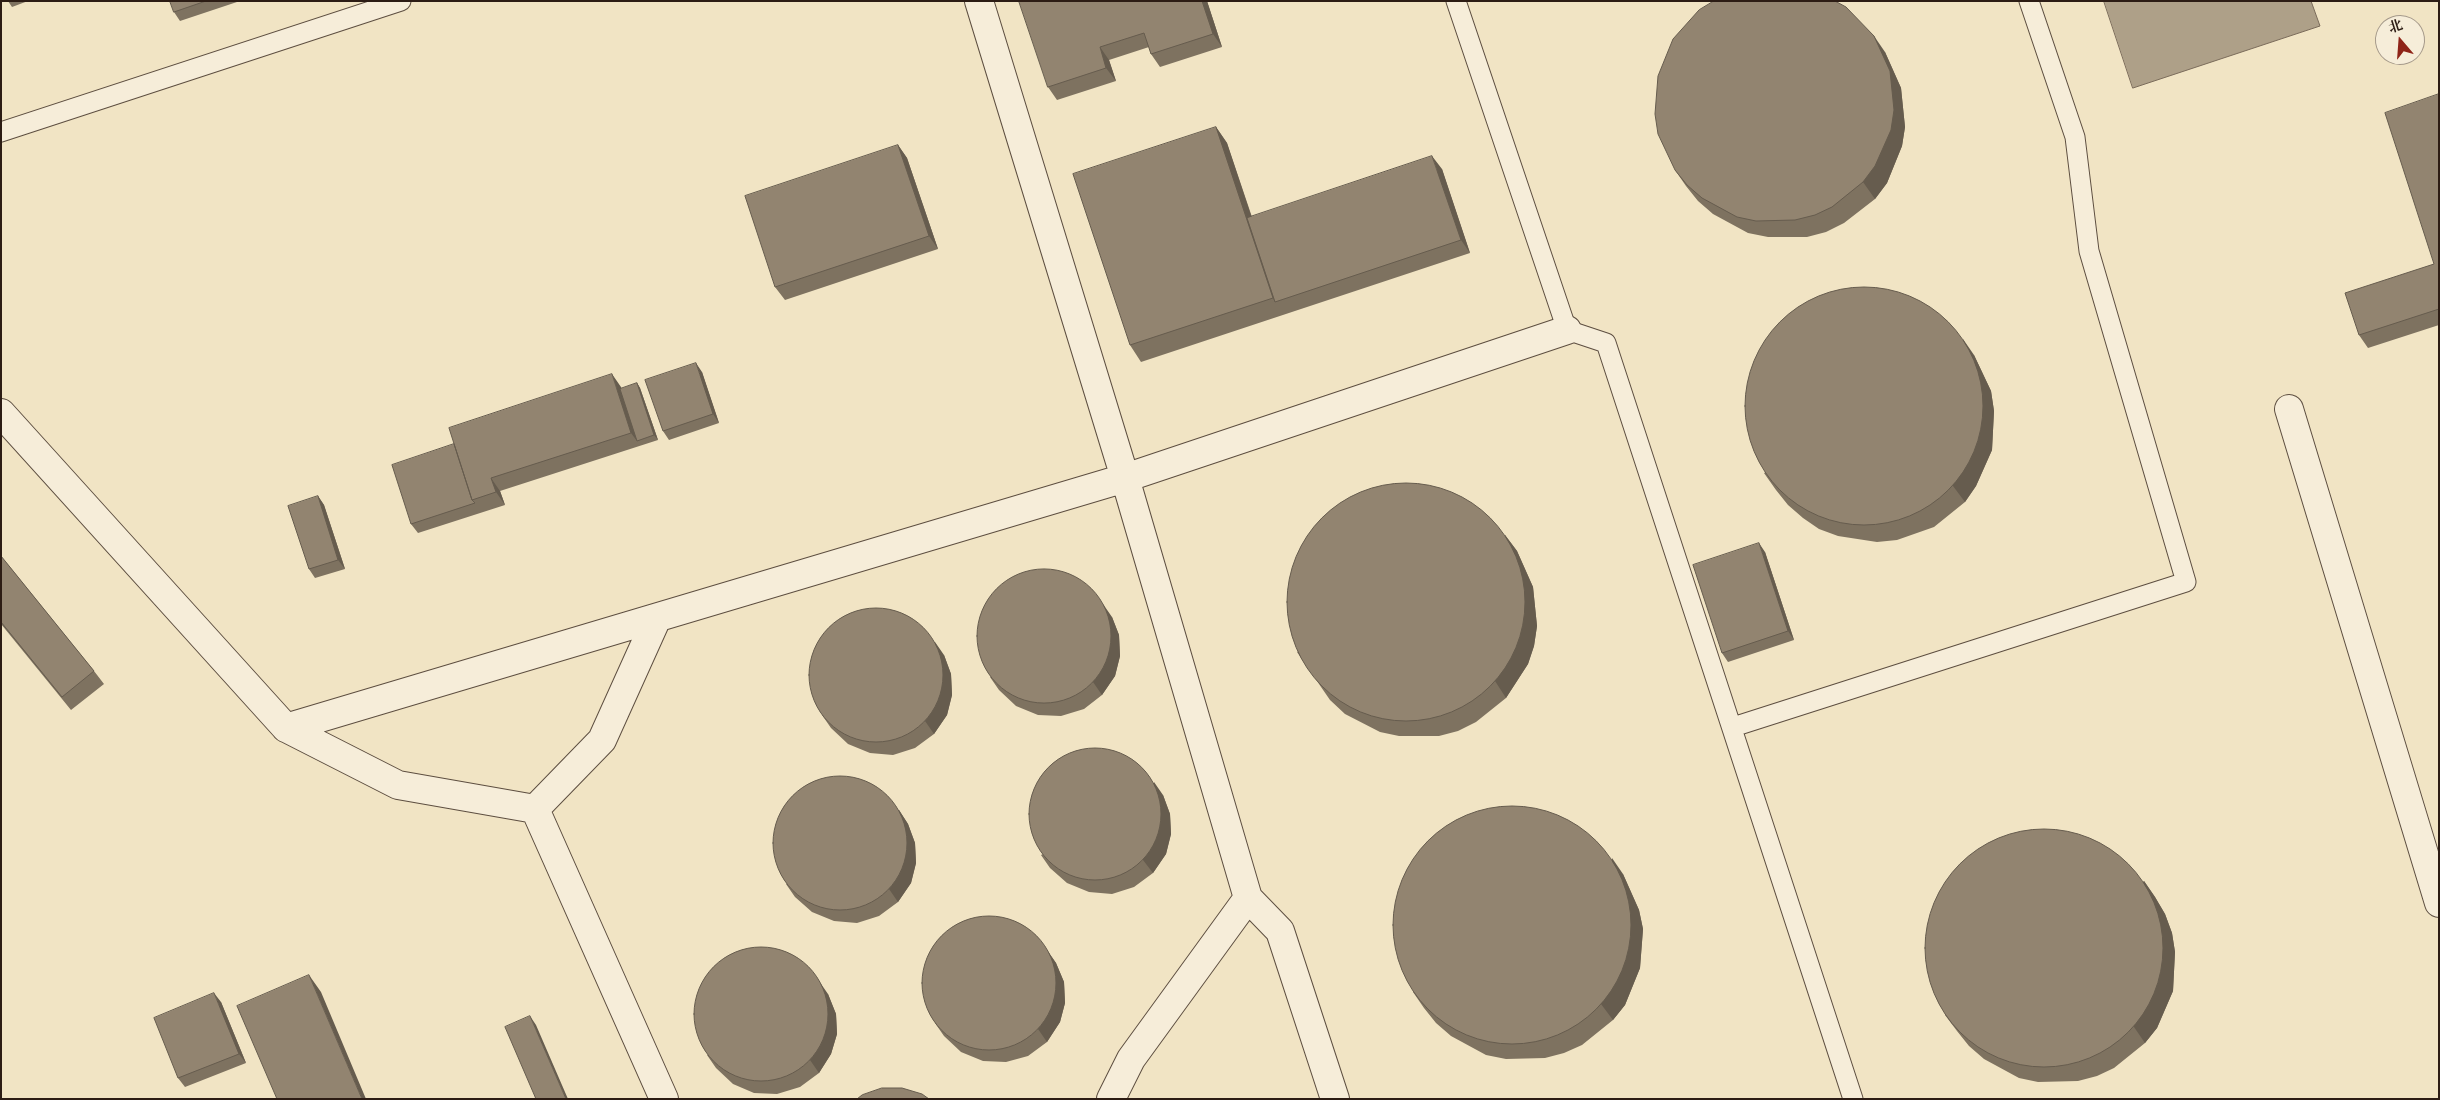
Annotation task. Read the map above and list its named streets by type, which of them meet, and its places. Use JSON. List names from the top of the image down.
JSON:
{
  "north": "top"
}
